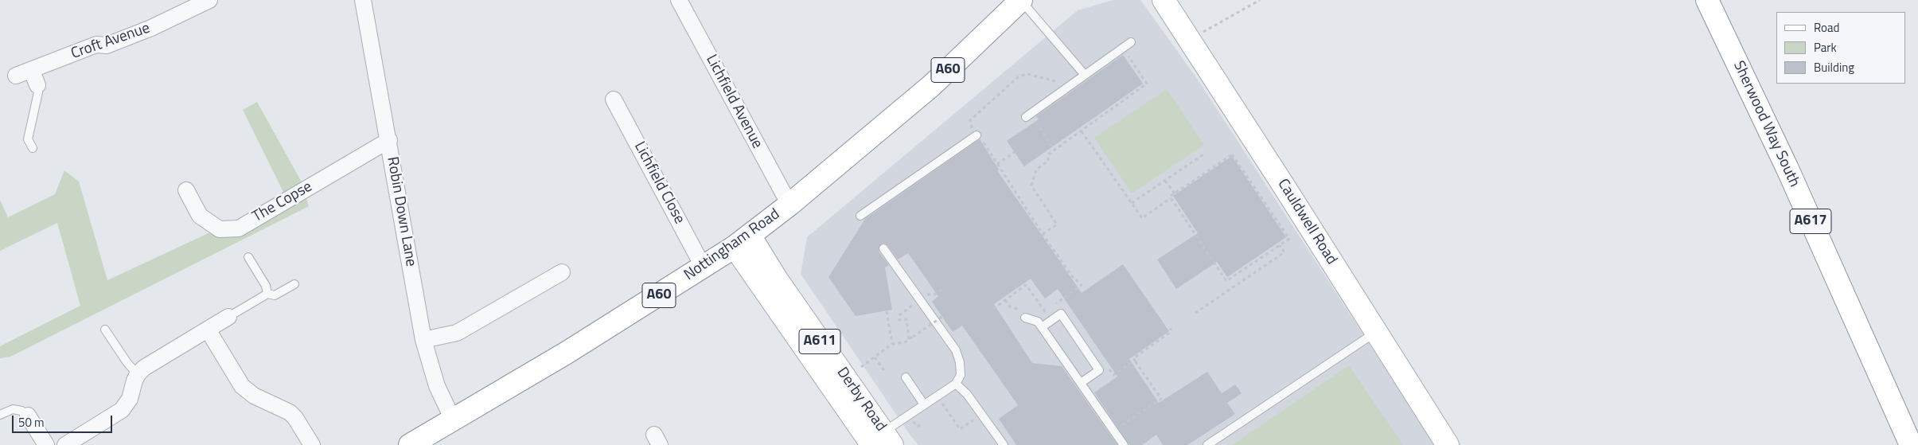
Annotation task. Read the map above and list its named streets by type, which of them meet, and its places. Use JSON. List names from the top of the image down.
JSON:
{
  "streets": {
    "main road": [
      "A60",
      "Sherwood Way South",
      "A617",
      "Cauldwell Road",
      "Nottingham Road",
      "A611",
      "Derby Road"
    ],
    "street": [
      "Croft Avenue",
      "Lichfield Avenue",
      "Lichfield Close",
      "The Copse",
      "Robin Down Lane"
    ]
  },
  "crossings": [
    ["Lichfield Avenue", "Nottingham Road"],
    ["Lichfield Close", "Nottingham Road"],
    ["The Copse", "Robin Down Lane"],
    ["Robin Down Lane", "Nottingham Road"],
    ["Nottingham Road", "Derby Road"]
  ],
  "legend": ["Road", "Park", "Building"],
  "scale_bar": "50 m"
}
